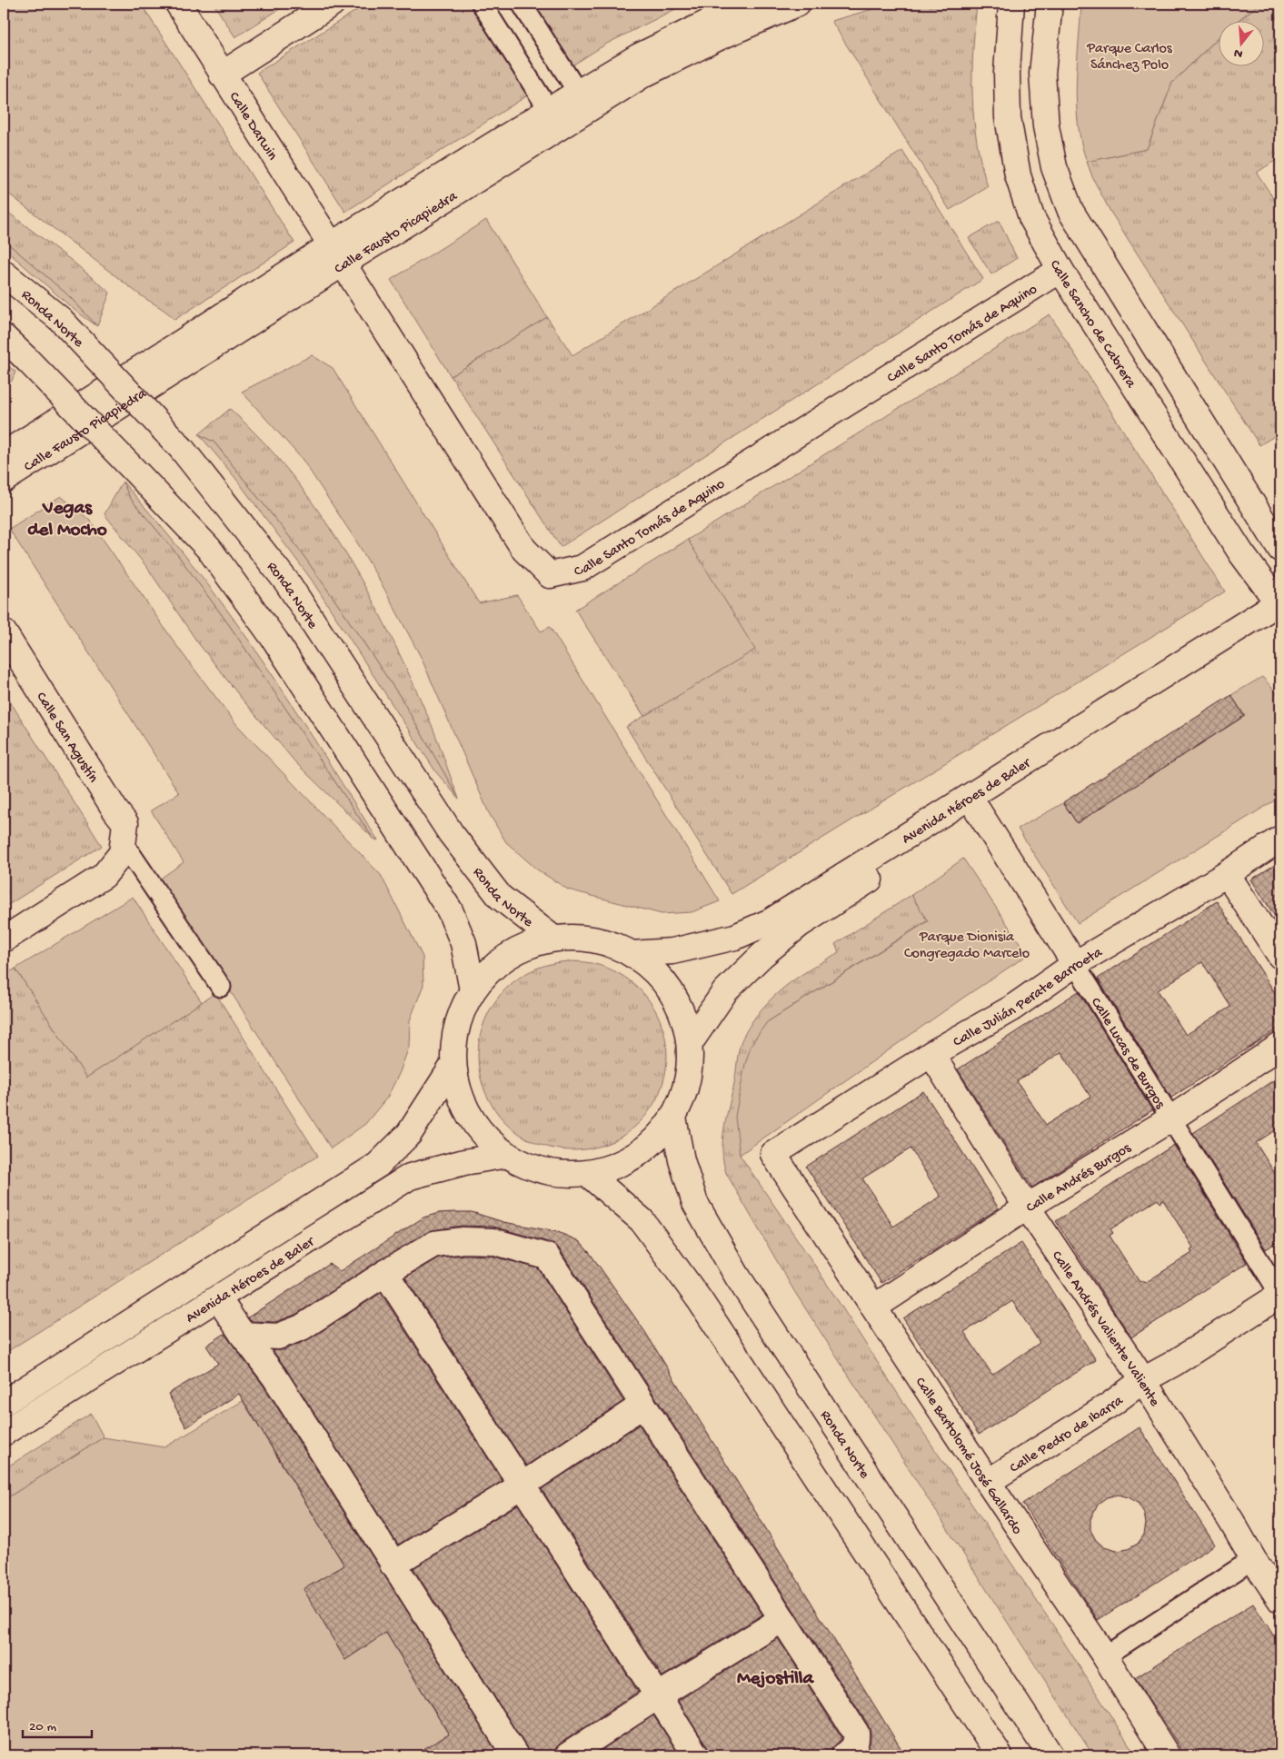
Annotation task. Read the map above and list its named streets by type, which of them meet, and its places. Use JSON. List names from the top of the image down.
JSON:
{
  "streets": {
    "main road": [
      "Calle Darwin",
      "Calle Fausto Picapiedra",
      "Ronda Norte",
      "Calle Sancho de Cabrera",
      "Calle Santo Tomás de Aquino",
      "Calle San Agustín",
      "Avenida Héroes de Baler",
      "Calle Julián Perate Barroeta",
      "Calle Lucas de Burgos",
      "Calle Andrés Burgos",
      "Calle Andrés Valiente Valiente",
      "Calle Pedro de Ibarra",
      "Calle Bartolomé José Gallardo"
    ]
  },
  "crossings": [
    ["Calle Darwin", "Calle Fausto Picapiedra"],
    ["Calle Darwin", "Calle Santo Tomás de Aquino"],
    ["Calle Fausto Picapiedra", "Calle Santo Tomás de Aquino"],
    ["Ronda Norte", "Avenida Héroes de Baler"],
    ["Calle Sancho de Cabrera", "Calle Santo Tomás de Aquino"],
    ["Calle Sancho de Cabrera", "Avenida Héroes de Baler"],
    ["Avenida Héroes de Baler", "Calle Lucas de Burgos"],
    ["Calle Julián Perate Barroeta", "Calle Lucas de Burgos"],
    ["Calle Julián Perate Barroeta", "Calle Andrés Valiente Valiente"],
    ["Calle Julián Perate Barroeta", "Calle Bartolomé José Gallardo"],
    ["Calle Lucas de Burgos", "Calle Andrés Burgos"],
    ["Calle Lucas de Burgos", "Calle Pedro de Ibarra"],
    ["Calle Andrés Burgos", "Calle Andrés Valiente Valiente"],
    ["Calle Andrés Burgos", "Calle Bartolomé José Gallardo"],
    ["Calle Andrés Valiente Valiente", "Calle Pedro de Ibarra"],
    ["Calle Pedro de Ibarra", "Calle Bartolomé José Gallardo"]
  ],
  "districts": ["Vegas del Mocho", "Mejostilla"],
  "parks": ["Parque Carlos Sánchez Polo", "Parque Dionisia Congregado Marcelo"],
  "scale_bar": "20 m",
  "north": "bottom"
}
